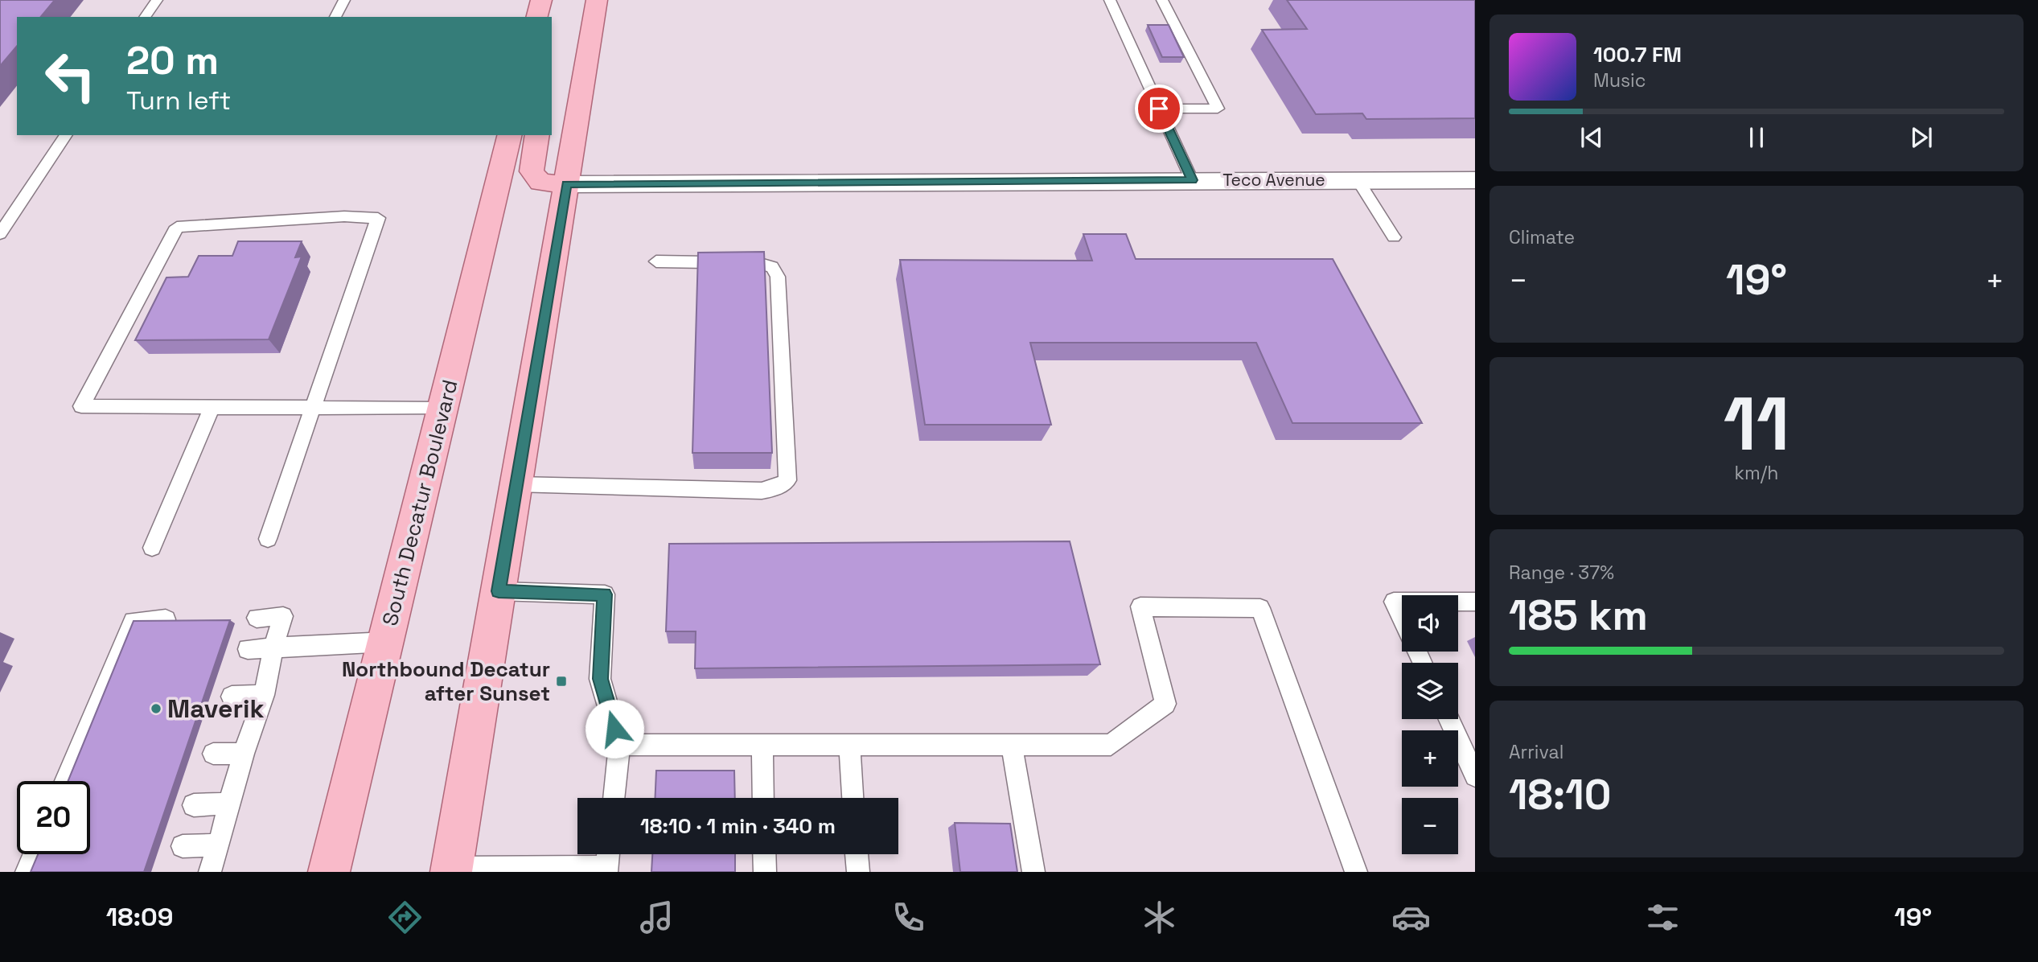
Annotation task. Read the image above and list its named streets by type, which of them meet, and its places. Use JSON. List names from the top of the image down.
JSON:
{
  "streets": {
    "main road": ["South Decatur Boulevard"],
    "street": ["Teco Avenue"]
  },
  "places": {
    "transit": ["Northbound Decatur after Sunset"],
    "other": ["Maverik"]
  },
  "page": {
    "turn": ["20 m", "Turn left"],
    "song": ["100.7 FM", "Music"],
    "tile": [
      "Climate",
      ["11", "km/h"],
      ["Range · 37%", "185 km"],
      ["Arrival", "18:10"]
    ],
    "heat": ["−", "19°", "+"],
    "map_buttons": ["+", "−"],
    "limit": "20",
    "trip": "18:10 · 1 min · 340 m",
    "tabs": ["18:09", "19°"]
  }
}
